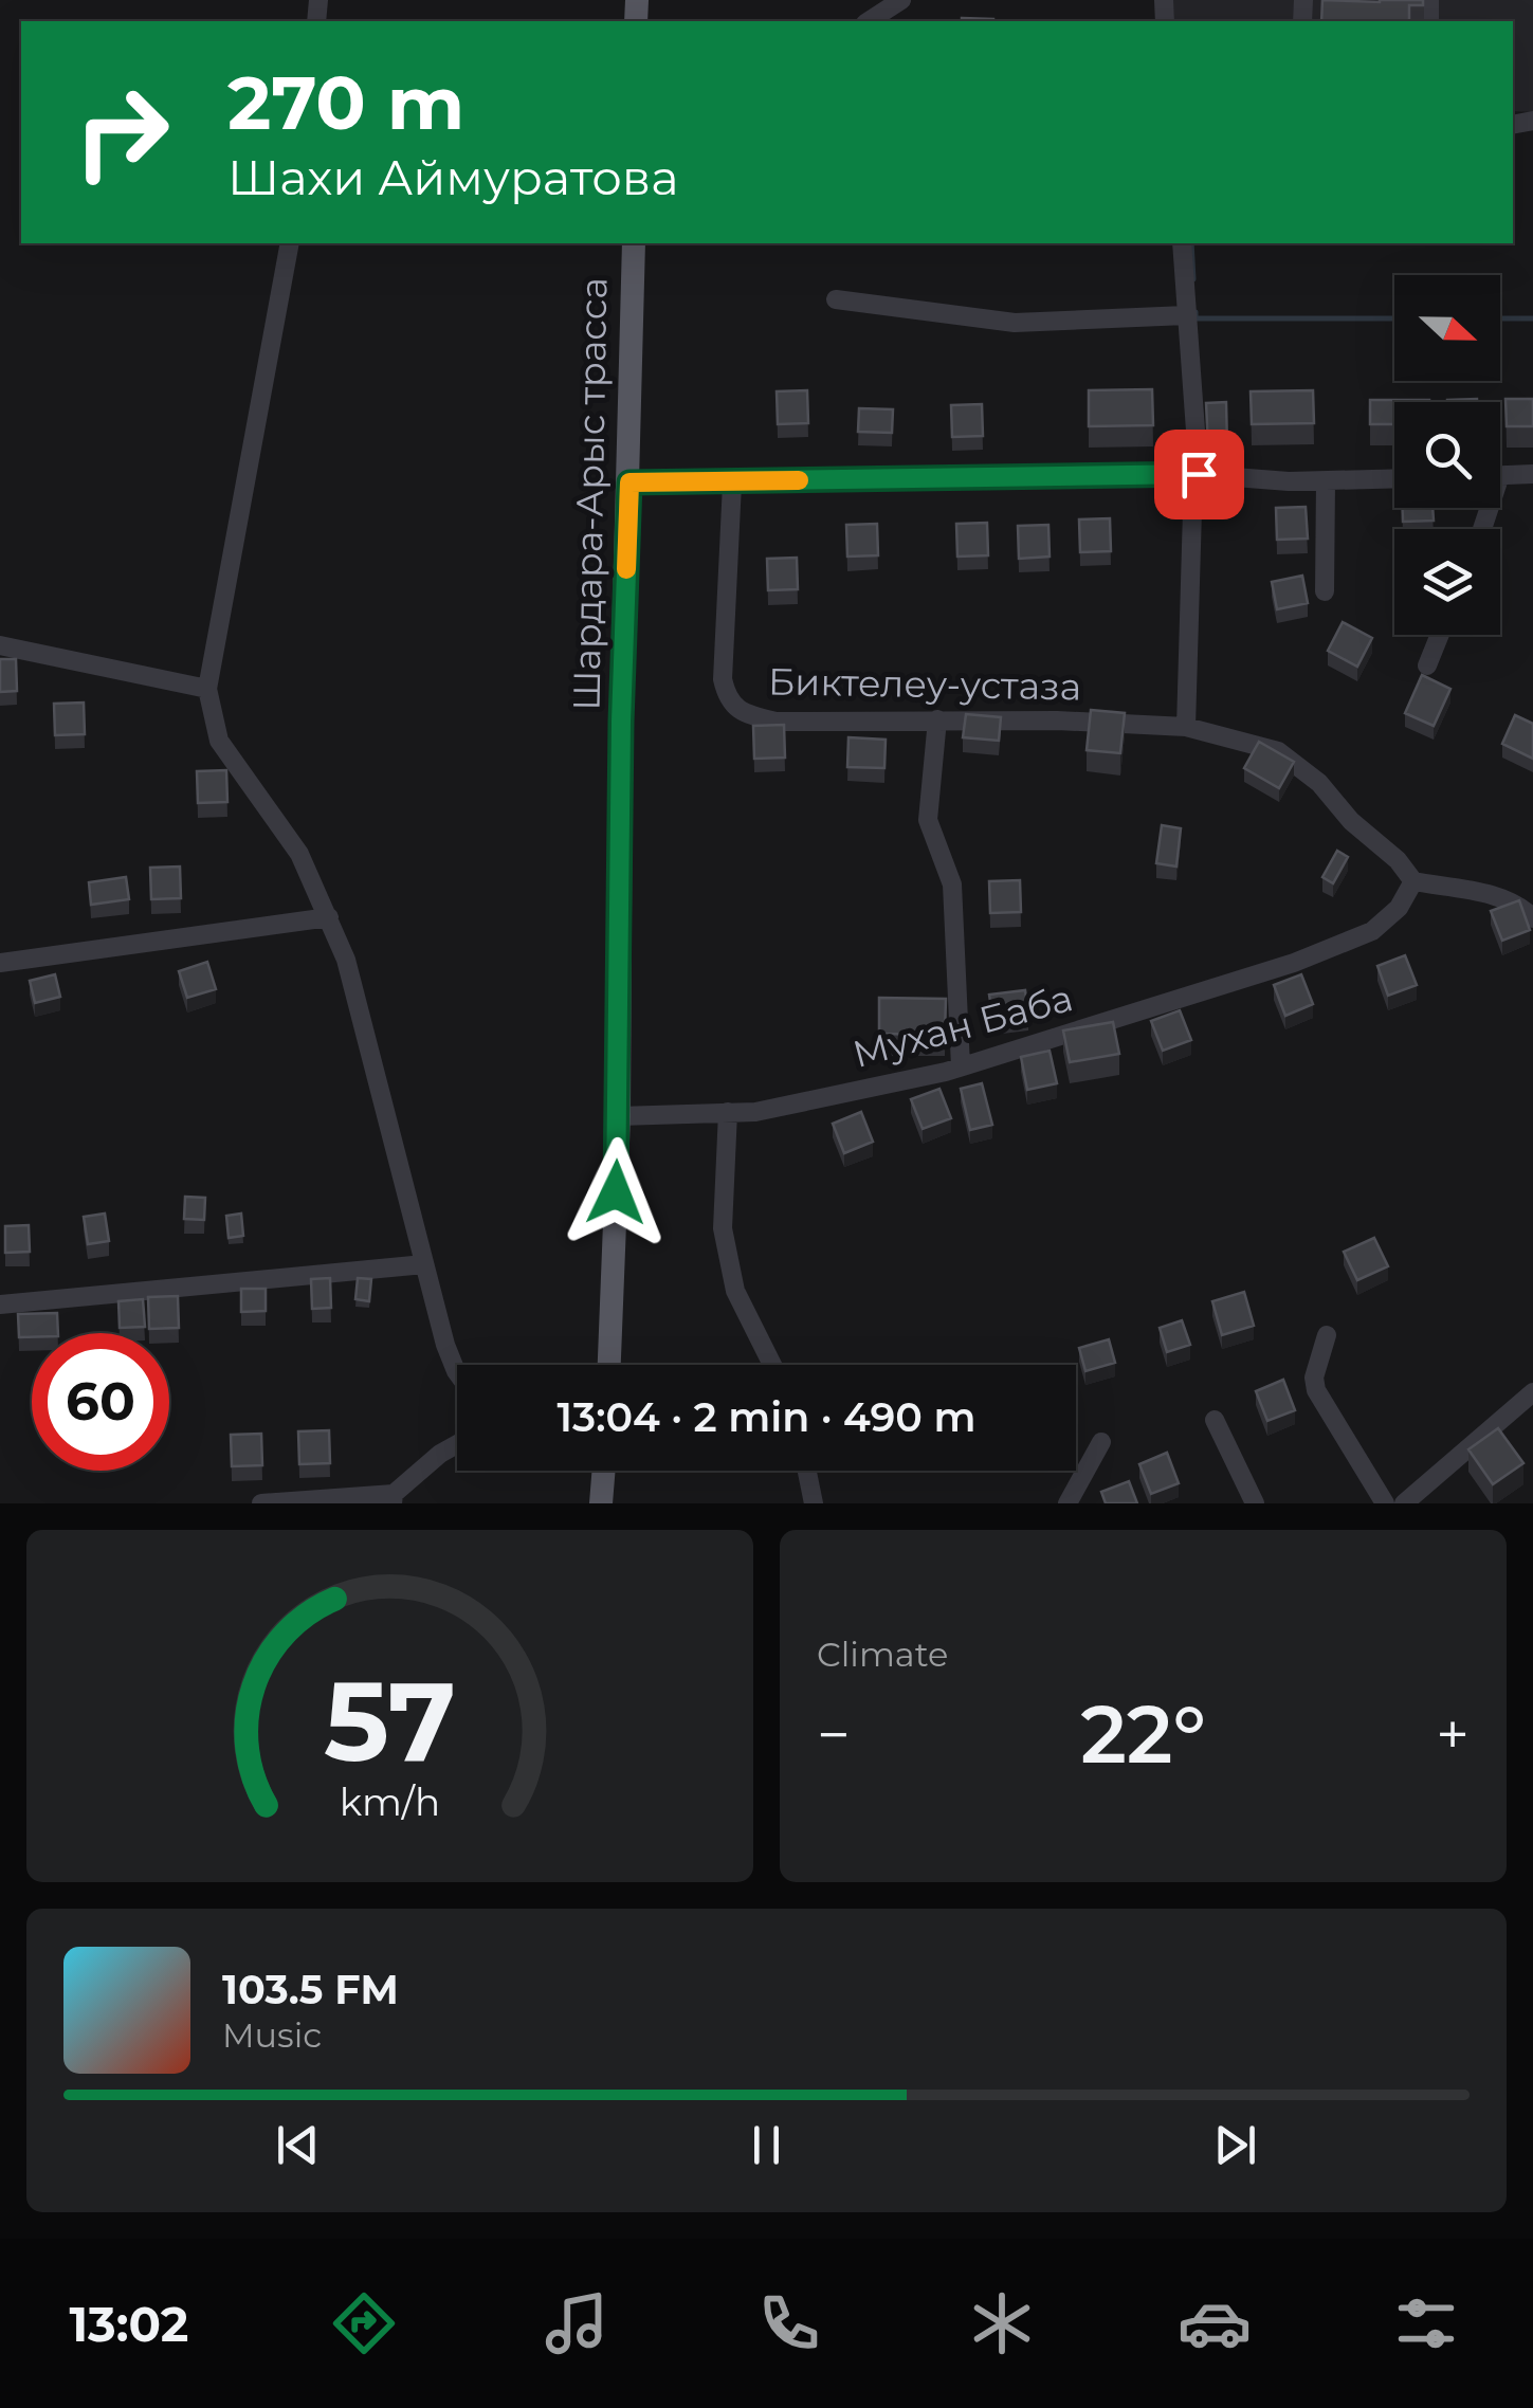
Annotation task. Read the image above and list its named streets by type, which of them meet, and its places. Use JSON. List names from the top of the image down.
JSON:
{
  "streets": {
    "main road": ["Шардара-Арыс трасса"],
    "street": ["Биктелеу-устаза", "Мухан Баба"]
  },
  "crossings": [
    ["Шардара-Арыс трасса", "Мухан Баба"],
    ["Биктелеу-устаза", "Мухан Баба"]
  ],
  "north": "right",
  "page": {
    "turn": ["270 m", "Шахи Аймуратова"],
    "limit": "60",
    "trip": "13:04 · 2 min · 490 m",
    "tile": "Climate",
    "heat": ["−", "22°", "+"],
    "song": ["103.5 FM", "Music"],
    "tabs": "13:02",
    "gauge": ["57", "km/h"]
  }
}
